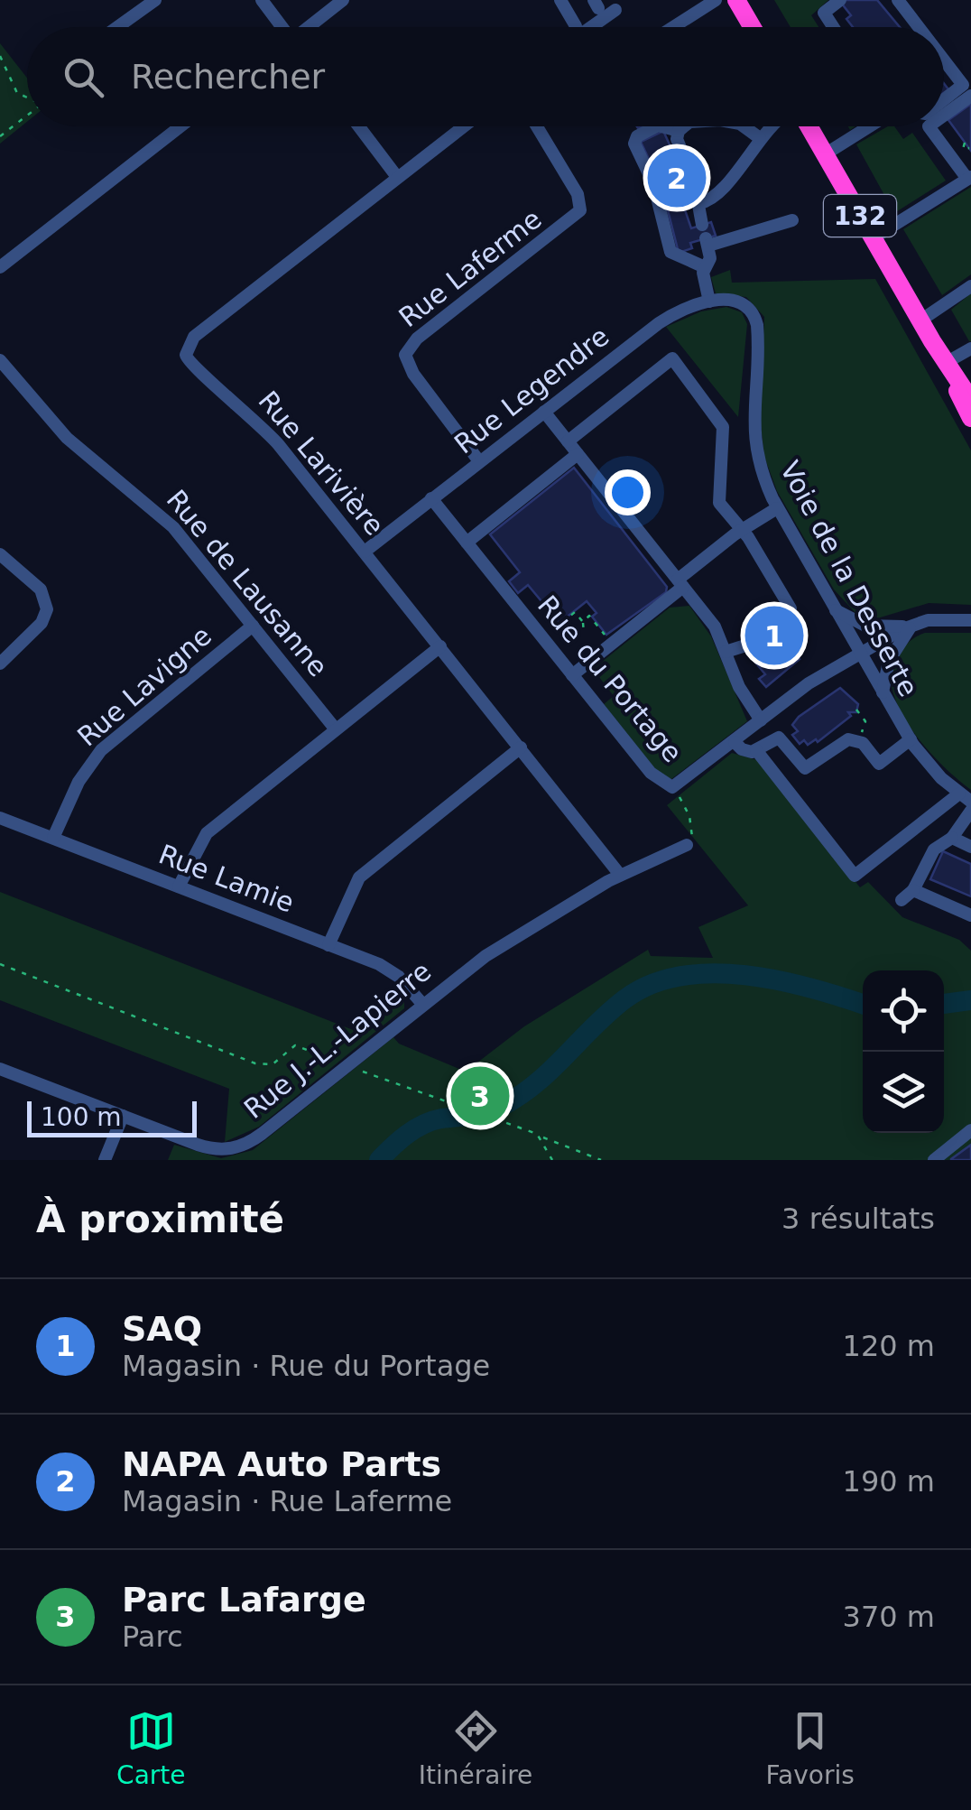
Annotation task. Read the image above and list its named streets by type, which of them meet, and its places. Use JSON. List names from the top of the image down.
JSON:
{
  "streets": {
    "highway": ["132"],
    "street": [
      "Rue Laferme",
      "Rue Legendre",
      "Rue Larivière",
      "Voie de la Desserte",
      "Rue de Lausanne",
      "Rue du Portage",
      "Rue Lavigne",
      "Rue Lamie",
      "Rue J.-L.-Lapierre"
    ]
  },
  "crossings": [
    ["Rue Laferme", "Rue Legendre"],
    ["Rue Legendre", "Rue Larivière"],
    ["Rue Legendre", "Voie de la Desserte"],
    ["Rue Legendre", "Rue du Portage"],
    ["Rue Larivière", "Rue J.-L.-Lapierre"],
    ["Voie de la Desserte", "Rue du Portage"],
    ["Rue de Lausanne", "Rue Lavigne"],
    ["Rue Lavigne", "Rue Lamie"],
    ["Rue Lamie", "Rue J.-L.-Lapierre"]
  ],
  "scale_bar": "100 m",
  "page": {
    "search": "Rechercher",
    "pins": ["2", "1", "3"],
    "scale": "100 m",
    "heading": ["À proximité", "3 résultats"],
    "list": [
      {
        "mark": "1",
        "name": "SAQ",
        "note": "Magasin · Rue du Portage",
        "value": "120 m"
      },
      {
        "mark": "2",
        "name": "NAPA Auto Parts",
        "note": "Magasin · Rue Laferme",
        "value": "190 m"
      },
      {
        "mark": "3",
        "name": "Parc Lafarge",
        "note": "Parc",
        "value": "370 m"
      }
    ],
    "nav": ["Carte", "Itinéraire", "Favoris"]
  }
}
